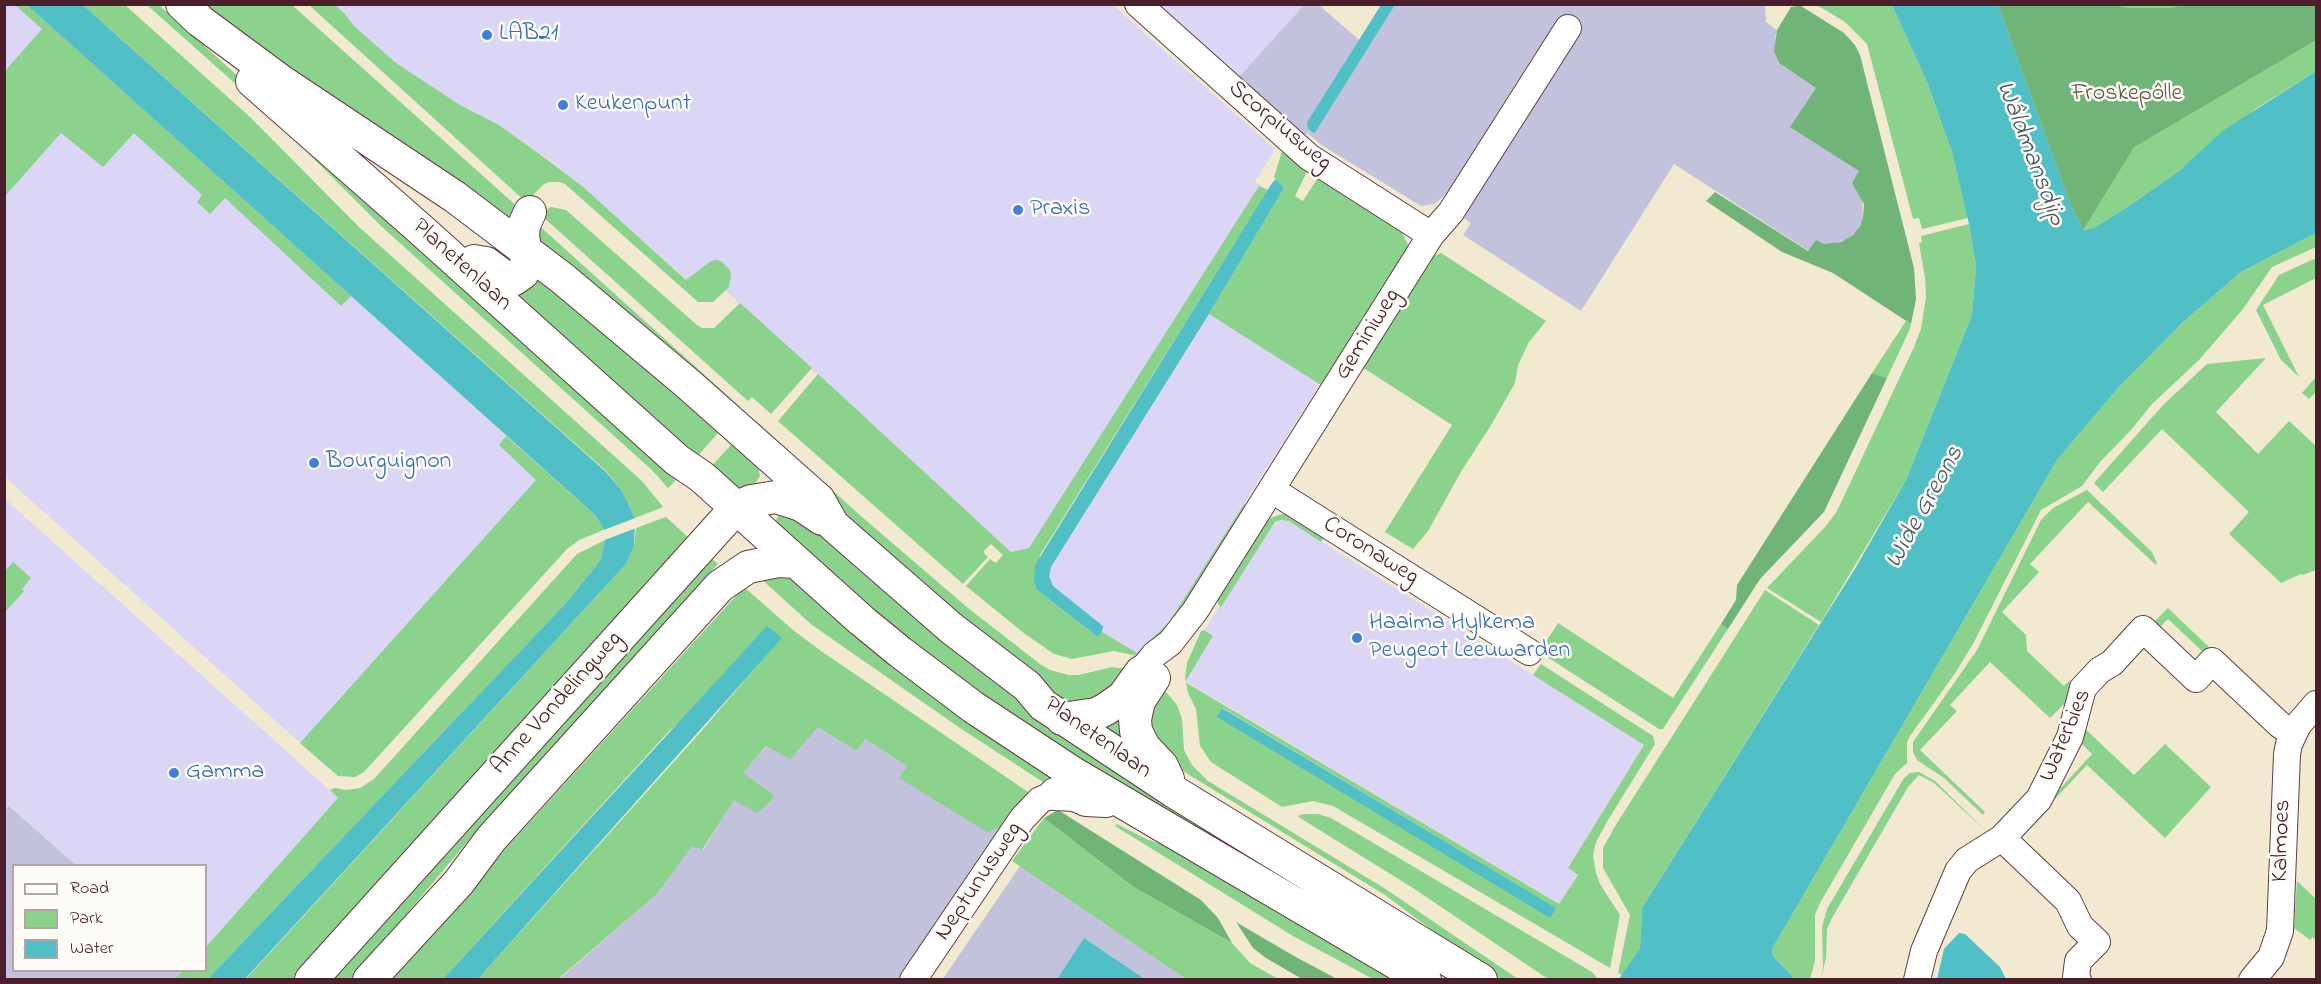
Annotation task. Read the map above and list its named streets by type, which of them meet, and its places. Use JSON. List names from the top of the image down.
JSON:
{
  "streets": {
    "main road": ["Planetenlaan", "Anne Vondelingweg"],
    "street": [
      "Scorpiusweg",
      "Geminiweg",
      "Coronaweg",
      "Waterbies",
      "Kalmoes",
      "Neptunusweg"
    ]
  },
  "crossings": [
    ["Scorpiusweg", "Geminiweg"],
    ["Planetenlaan", "Anne Vondelingweg"],
    ["Geminiweg", "Coronaweg"],
    ["Waterbies", "Kalmoes"]
  ],
  "water": ["Wâldmansdjip", "Wide Greons"],
  "parks": ["Froskepôlle"],
  "places": [
    "LAB21",
    "Keukenpunt",
    "Praxis",
    "Bourguignon",
    "Haaima Hylkema Peugeot Leeuwarden",
    "Gamma"
  ],
  "legend": ["Road", "Park", "Water"]
}
